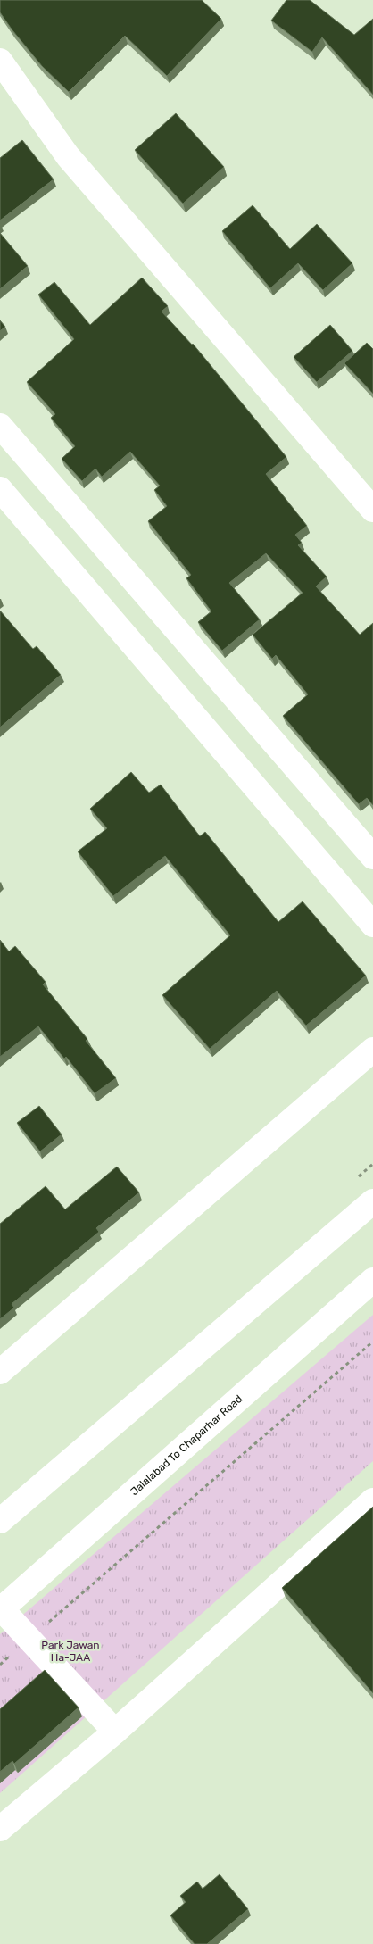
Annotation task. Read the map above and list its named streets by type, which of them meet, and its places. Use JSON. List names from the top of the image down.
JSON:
{
  "streets": {
    "street": ["Jalalabad To Chaparhar Road"]
  },
  "parks": ["Park Jawan Ha-JAA"]
}
